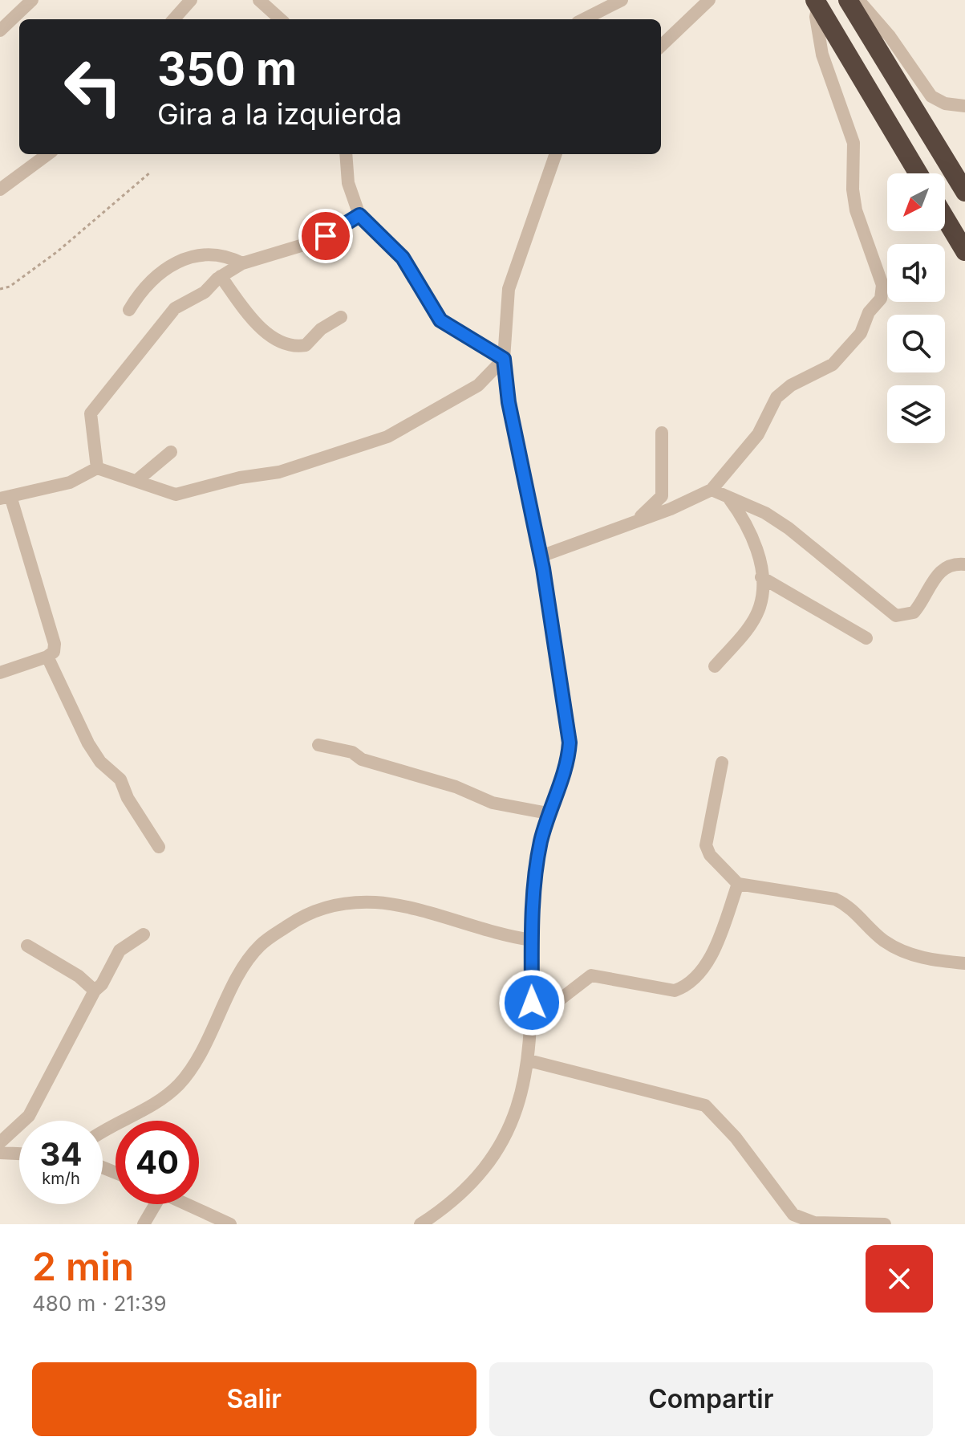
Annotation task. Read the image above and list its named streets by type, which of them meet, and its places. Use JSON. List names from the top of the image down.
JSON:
{
  "north": "bottom left",
  "page": {
    "turn": ["350 m", "Gira a la izquierda"],
    "speed": "34 km/h",
    "limit": "40",
    "heading": ["2 min", "480 m · 21:39"],
    "buttons": ["Salir", "Compartir"]
  }
}
